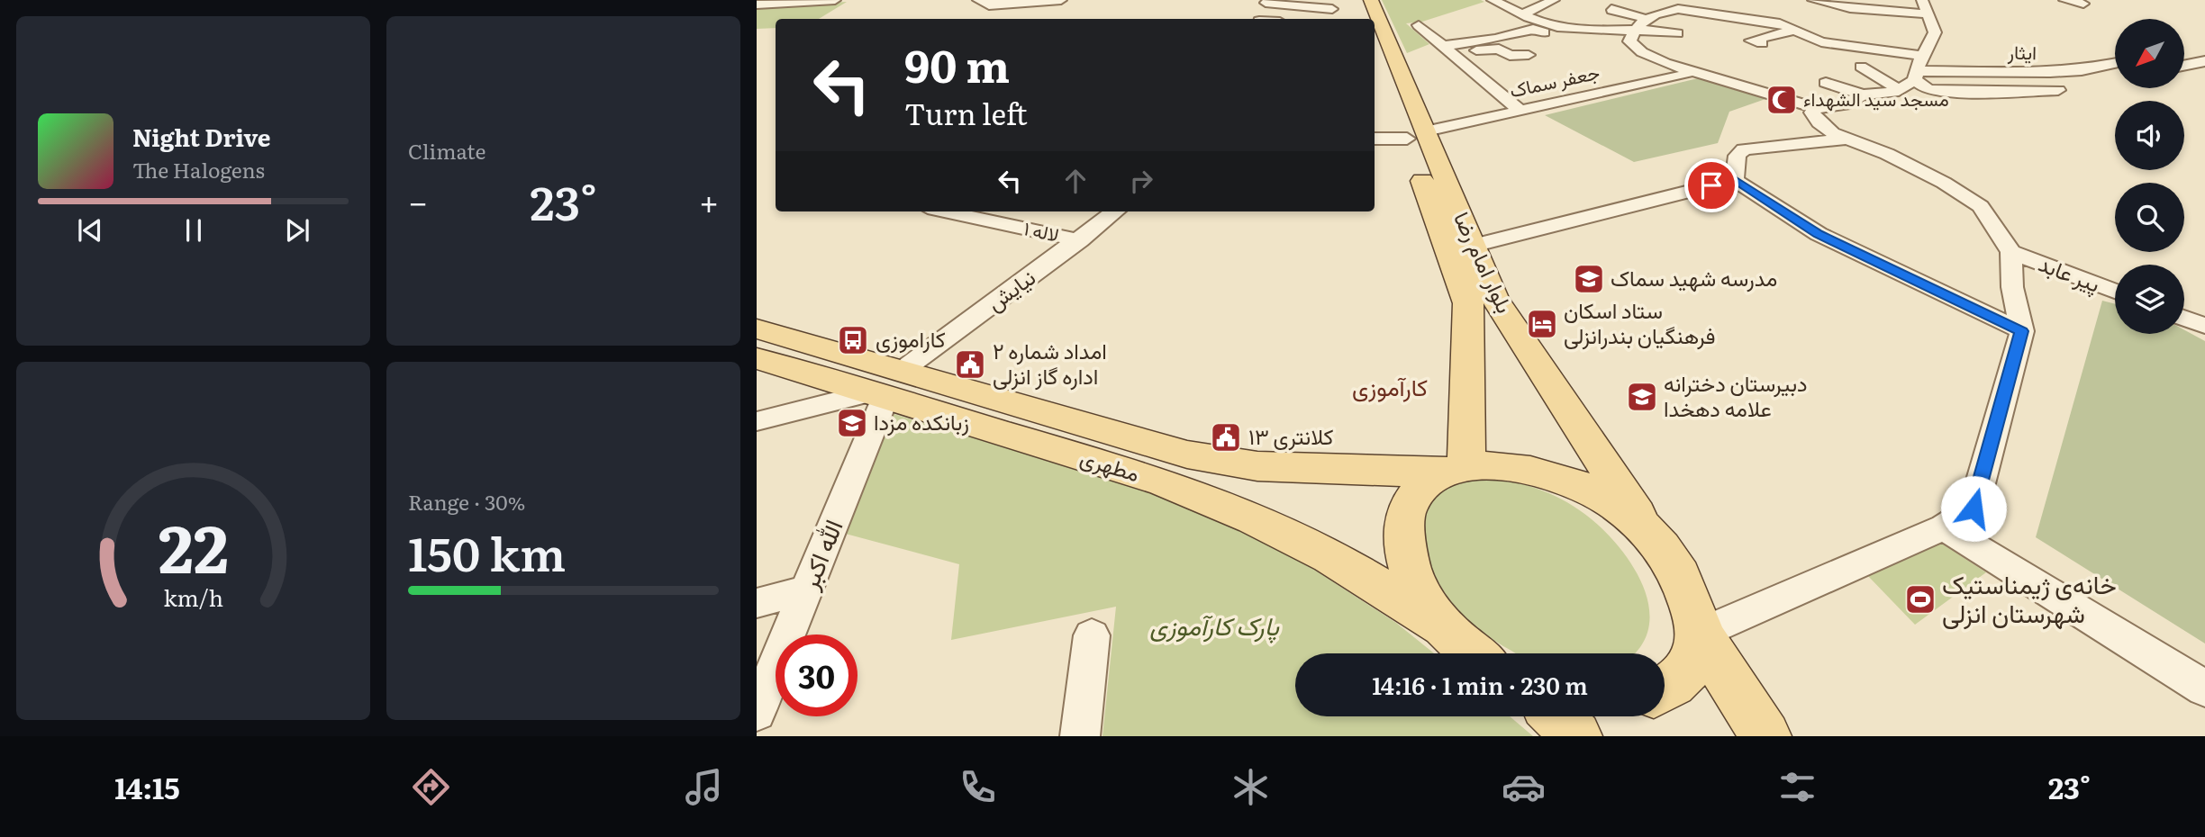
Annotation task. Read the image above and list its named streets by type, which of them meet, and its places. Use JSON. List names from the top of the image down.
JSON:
{
  "streets": {
    "main road": ["بلوار امام رضا", "مطهری"],
    "street": [
      "ایثار",
      "جعفر سماک",
      "لاله ۱",
      "پیر عابد",
      "نیایش",
      "الله اکبر"
    ]
  },
  "crossings": [
    ["جعفر سماک", "بلوار امام رضا"],
    ["لاله ۱", "نیایش"],
    ["بلوار امام رضا", "مطهری"],
    ["نیایش", "مطهری"],
    ["نیایش", "الله اکبر"],
    ["مطهری", "الله اکبر"]
  ],
  "districts": ["کارآموزی"],
  "parks": ["پارک کارآموزی"],
  "places": {
    "mosque": ["مسجد سید الشهداء"],
    "school or university": ["مدرسه شهید سماک", "دبیرستان دخترانه علامه دهخدا", "زبانکده مزدا"],
    "hotel": ["ستاد اسکان فرهنگیان بندرانزلی"],
    "bus stop": ["کاراموزی"],
    "public building": ["امداد شماره ۲ اداره گاز انزلی", "کلانتری ۱۳"],
    "sports": ["خانه‌ی ژیمناستیک شهرستان انزلی"]
  },
  "north": "bottom left",
  "page": {
    "tile": [
      "Climate",
      ["Range · 30%", "150 km"]
    ],
    "turn": ["90 m", "Turn left"],
    "song": ["Night Drive", "The Halogens"],
    "heat": ["−", "23°", "+"],
    "limit": "30",
    "trip": "14:16 · 1 min · 230 m",
    "tabs": ["14:15", "23°"],
    "gauge": ["22", "km/h"]
  }
}
